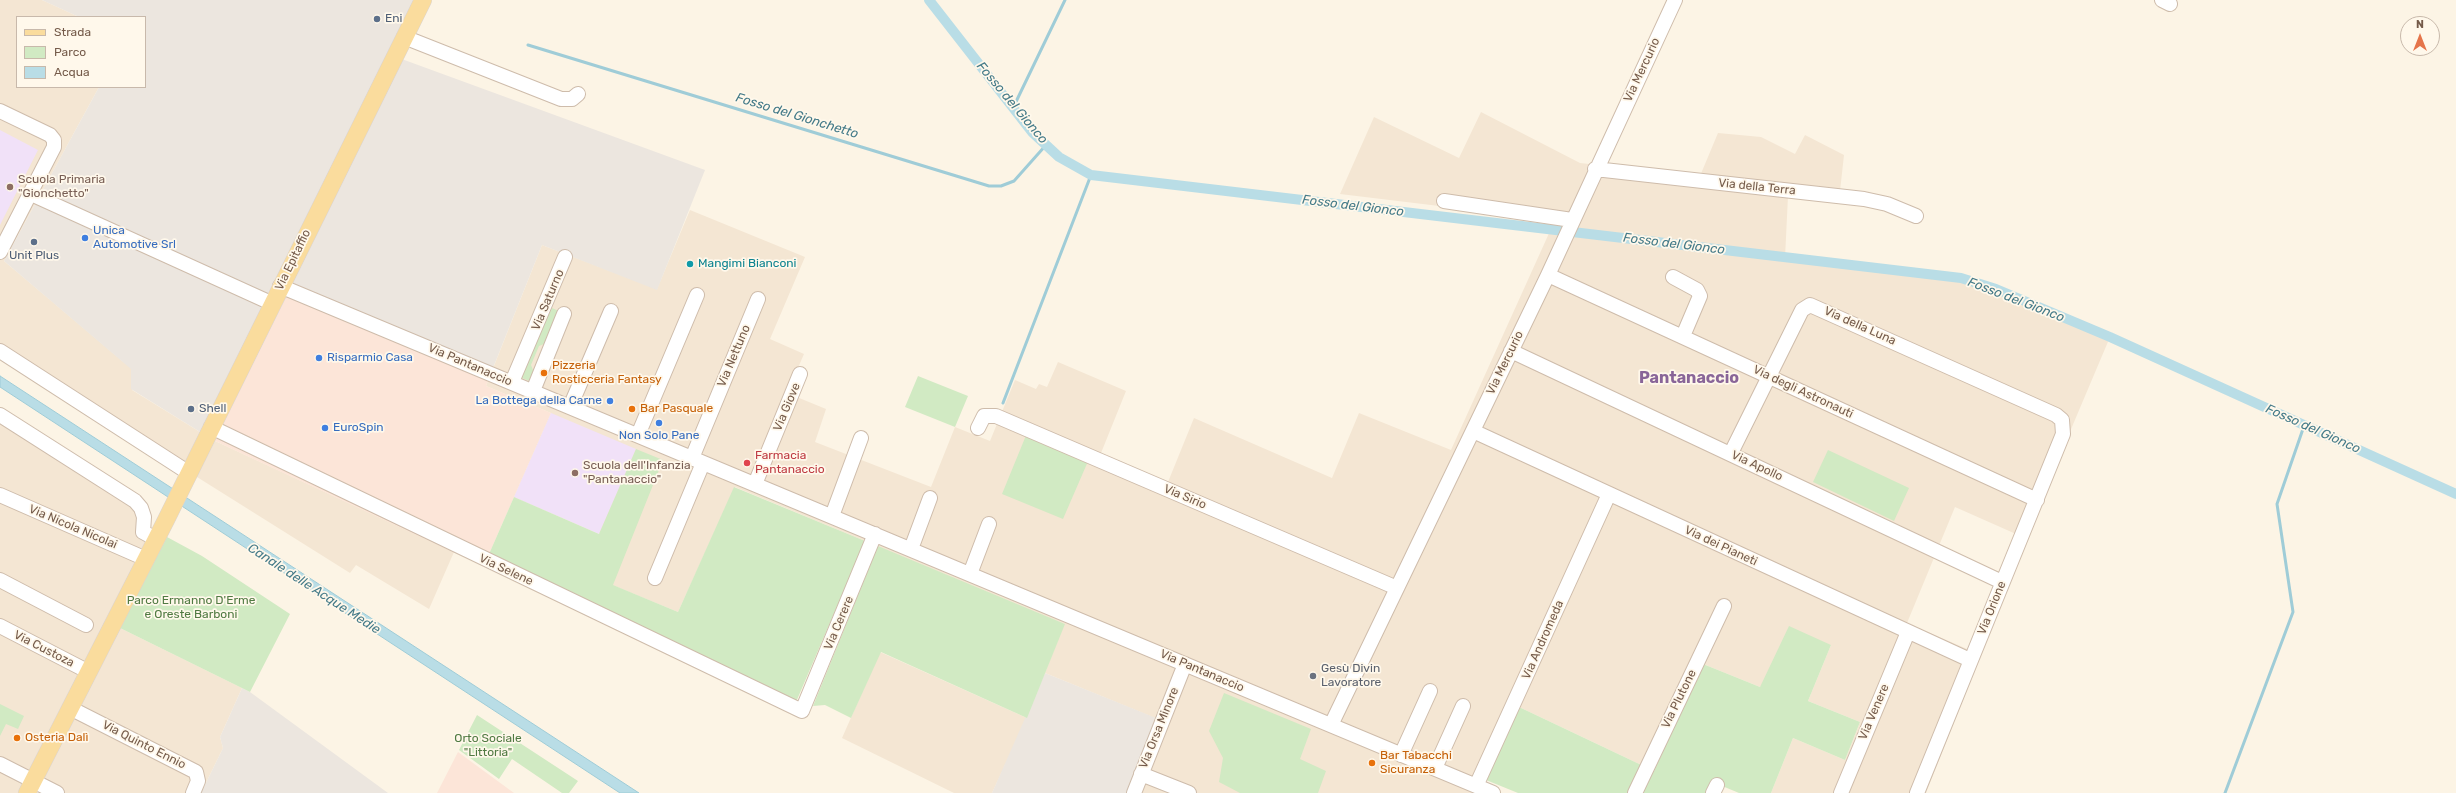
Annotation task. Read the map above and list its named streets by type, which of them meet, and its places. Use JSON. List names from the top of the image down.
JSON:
{
  "streets": {
    "main road": ["Via Epitaffio"],
    "street": [
      "Via Mercurio",
      "Via della Terra",
      "Via Saturno",
      "Via della Luna",
      "Via Nettuno",
      "Via Pantanaccio",
      "Via degli Astronauti",
      "Via Giove",
      "Via Apollo",
      "Via Sirio",
      "Via Nicola Nicolai",
      "Via dei Pianeti",
      "Via Selene",
      "Via Orione",
      "Via Cerere",
      "Via Andromeda",
      "Via Custoza",
      "Via Plutone",
      "Via Venere",
      "Via Orsa Minore",
      "Via Quinto Ennio"
    ]
  },
  "crossings": [
    ["Via Mercurio", "Via della Terra"],
    ["Via Mercurio", "Via Pantanaccio"],
    ["Via Mercurio", "Via degli Astronauti"],
    ["Via Mercurio", "Via Apollo"],
    ["Via Mercurio", "Via Sirio"],
    ["Via Mercurio", "Via dei Pianeti"],
    ["Via Epitaffio", "Via Pantanaccio"],
    ["Via Epitaffio", "Via Nicola Nicolai"],
    ["Via Epitaffio", "Via Selene"],
    ["Via Epitaffio", "Via Custoza"],
    ["Via Epitaffio", "Via Quinto Ennio"],
    ["Via Saturno", "Via Pantanaccio"],
    ["Via della Luna", "Via degli Astronauti"],
    ["Via della Luna", "Via Apollo"],
    ["Via della Luna", "Via Orione"],
    ["Via Nettuno", "Via Pantanaccio"],
    ["Via Pantanaccio", "Via Giove"],
    ["Via Pantanaccio", "Via Cerere"],
    ["Via Pantanaccio", "Via Andromeda"],
    ["Via Pantanaccio", "Via Orsa Minore"],
    ["Via degli Astronauti", "Via Orione"],
    ["Via Apollo", "Via Orione"],
    ["Via dei Pianeti", "Via Orione"],
    ["Via dei Pianeti", "Via Andromeda"],
    ["Via dei Pianeti", "Via Venere"],
    ["Via Selene", "Via Cerere"]
  ],
  "districts": ["Pantanaccio"],
  "water": ["Fosso del Gionco", "Fosso del Gionchetto", "Canale delle Acque Medie"],
  "parks": ["Parco Ermanno D'Erme e Oreste Barboni", "Orto Sociale \"Littoria\""],
  "places": [
    "Eni",
    "Scuola Primaria \"Gionchetto\"",
    "Unica Automotive Srl",
    "Unit Plus",
    "Mangimi Bianconi",
    "Risparmio Casa",
    "Pizzeria Rosticceria Fantasy",
    "La Bottega della Carne",
    "Shell",
    "Bar Pasquale",
    "Non Solo Pane",
    "EuroSpin",
    "Farmacia Pantanaccio",
    "Scuola dell'Infanzia \"Pantanaccio\"",
    "Gesù Divin Lavoratore",
    "Osteria Dalì",
    "Bar Tabacchi Sicuranza"
  ],
  "legend": ["Strada", "Parco", "Acqua"],
  "north": "top"
}
